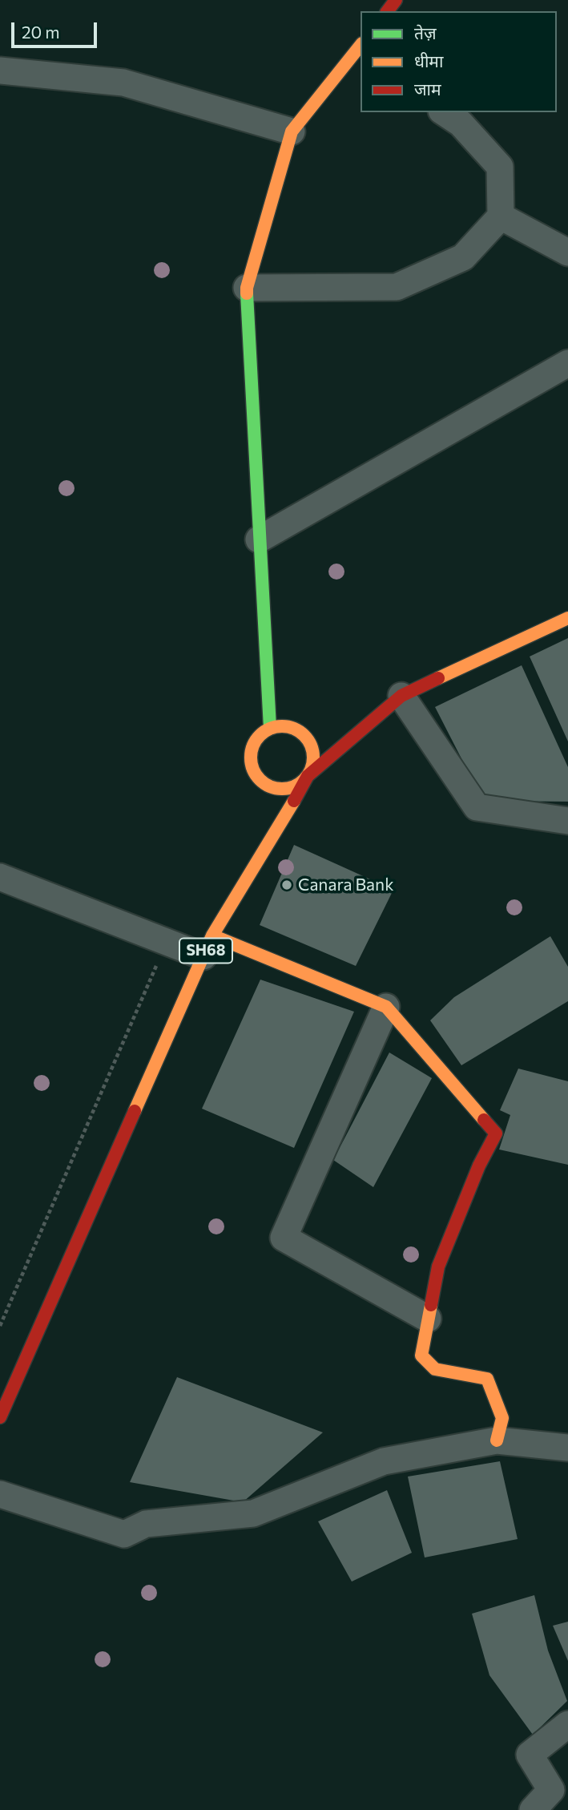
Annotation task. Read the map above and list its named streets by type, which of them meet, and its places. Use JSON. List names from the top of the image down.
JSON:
{
  "streets": {
    "main road": ["SH68"]
  },
  "places": ["Canara Bank"],
  "legend": ["तेज़", "धीमा", "जाम"],
  "scale_bar": "20 m"
}
